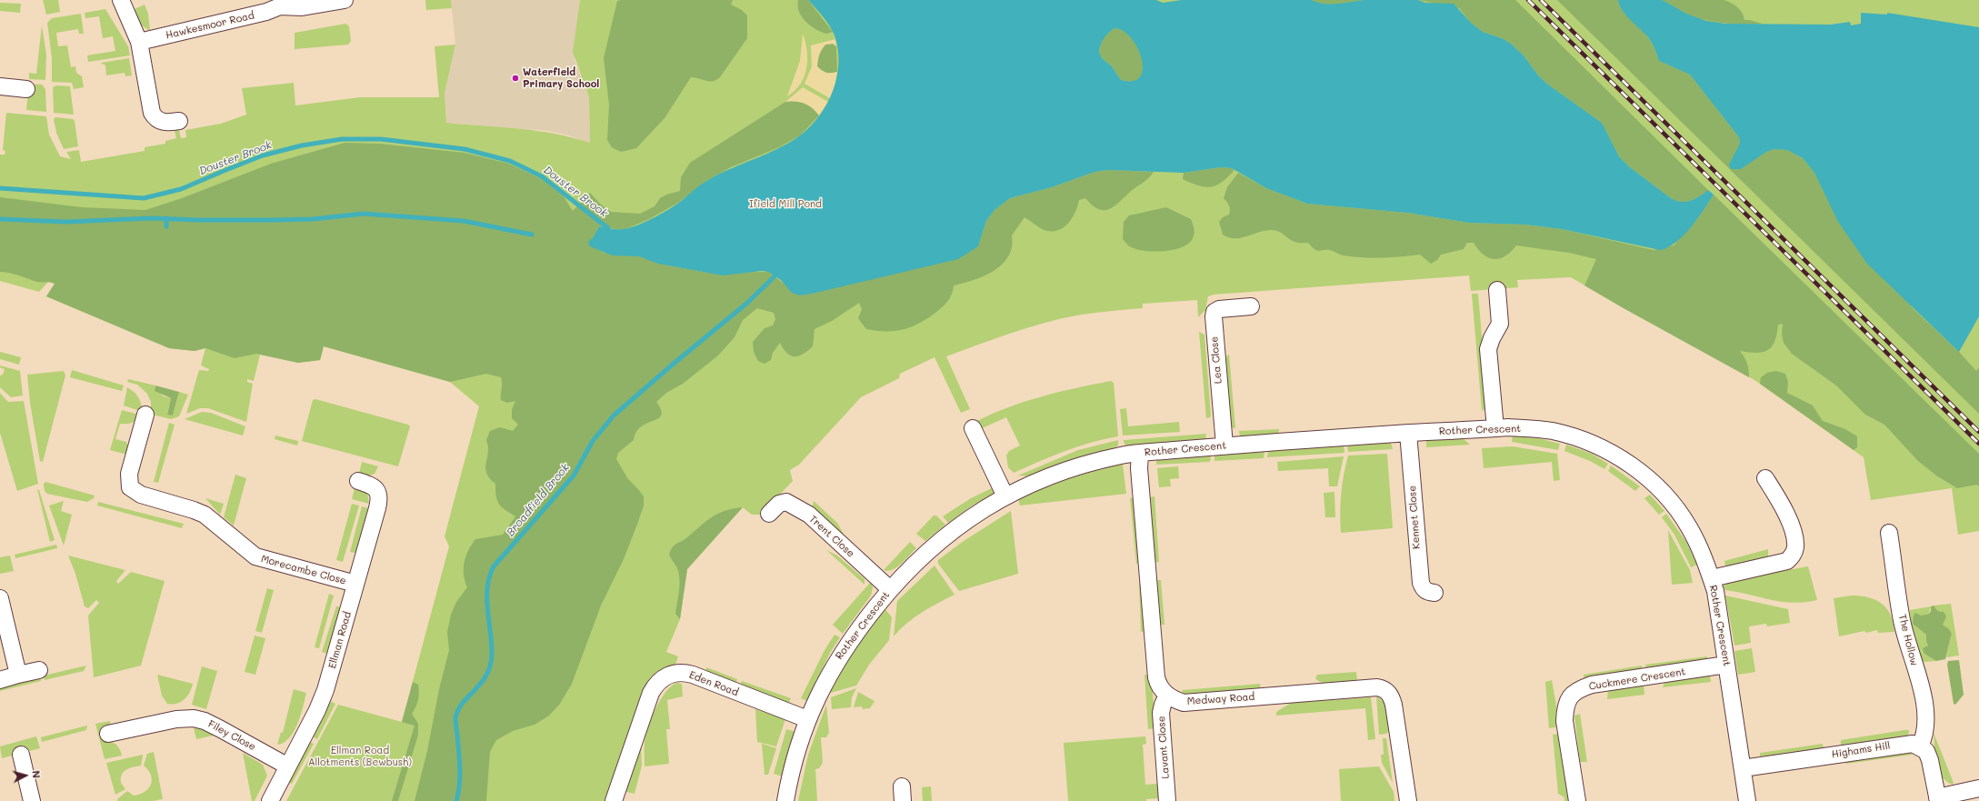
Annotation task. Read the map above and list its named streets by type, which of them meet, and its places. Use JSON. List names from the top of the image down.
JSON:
{
  "streets": {
    "street": [
      "Hawkesmoor Road",
      "Lea Close",
      "Rother Crescent",
      "Kennet Close",
      "Trent Close",
      "Morecambe Close",
      "Ellman Road",
      "The Hollow",
      "Cuckmere Crescent",
      "Eden Road",
      "Medway Road",
      "Filey Close",
      "Lavant Close",
      "Highams Hill"
    ]
  },
  "crossings": [
    ["Lea Close", "Rother Crescent"],
    ["Rother Crescent", "Kennet Close"],
    ["Rother Crescent", "Trent Close"],
    ["Rother Crescent", "Cuckmere Crescent"],
    ["Rother Crescent", "Eden Road"],
    ["Rother Crescent", "Highams Hill"],
    ["Morecambe Close", "Ellman Road"],
    ["Ellman Road", "Filey Close"],
    ["The Hollow", "Highams Hill"],
    ["Medway Road", "Lavant Close"]
  ],
  "water": ["Douster Brook", "Broadfield Brook"],
  "parks": ["Ifield Mill Pond", "Ellman Road Allotments (Bewbush)"],
  "places": ["Waterfield Primary School"],
  "north": "right"
}
